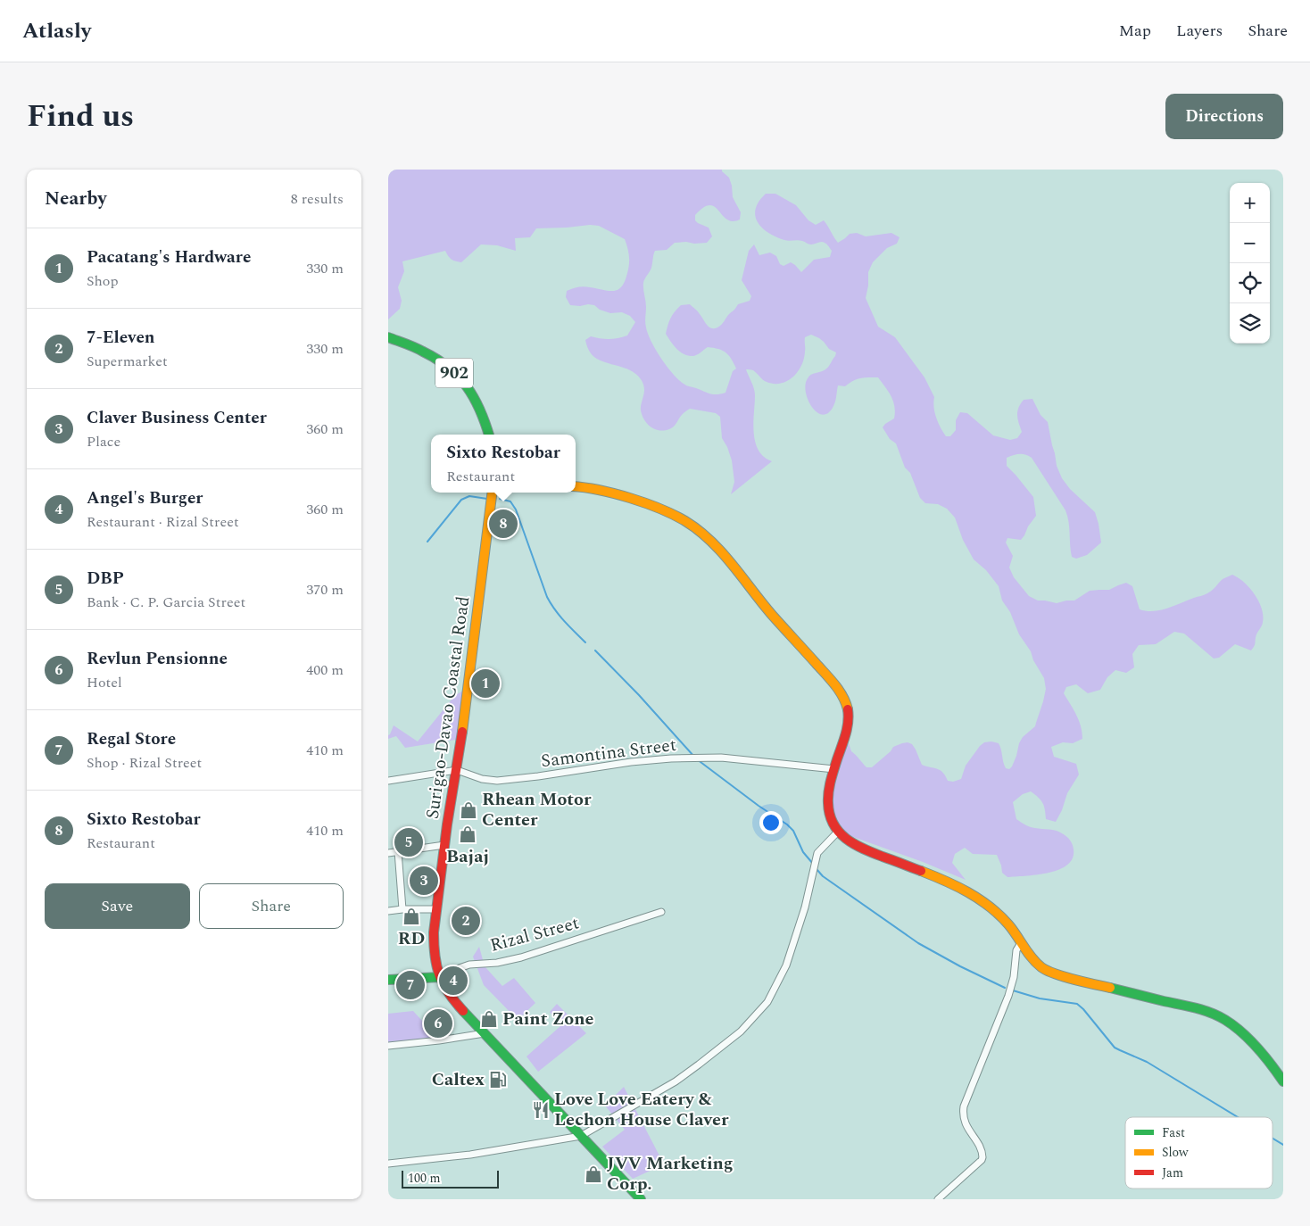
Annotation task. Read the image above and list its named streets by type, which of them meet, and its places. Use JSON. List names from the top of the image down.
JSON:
{
  "streets": {
    "main road": ["902", "Surigao-Davao Coastal Road", "Rizal Street"],
    "street": ["Samontina Street"]
  },
  "crossings": [
    ["Surigao-Davao Coastal Road", "Samontina Street"],
    ["Surigao-Davao Coastal Road", "Rizal Street"]
  ],
  "places": {
    "shop": [
      "Rhean Motor Center",
      "Bajaj",
      "RD",
      "Paint Zone",
      "JVV Marketing Corp."
    ],
    "fuel station": ["Caltex"],
    "restaurant": ["Love Love Eatery & Lechon House Claver"]
  },
  "legend": ["Fast", "Slow", "Jam"],
  "scale_bar": "100 m",
  "page": {
    "header": "Atlasly",
    "nav": ["Map", "Layers", "Share"],
    "title": "Find us",
    "buttons": [
      "Directions",
      ["Save", "Share"]
    ],
    "heading": ["Nearby", "8 results"],
    "map_buttons": ["+", "−"],
    "list": [
      {
        "mark": "1",
        "name": "Pacatang's Hardware",
        "note": "Shop",
        "value": "330 m"
      },
      {
        "mark": "2",
        "name": "7-Eleven",
        "note": "Supermarket",
        "value": "330 m"
      },
      {
        "mark": "3",
        "name": "Claver Business Center",
        "note": "Place",
        "value": "360 m"
      },
      {
        "mark": "4",
        "name": "Angel's Burger",
        "note": "Restaurant · Rizal Street",
        "value": "360 m"
      },
      {
        "mark": "5",
        "name": "DBP",
        "note": "Bank · C. P. Garcia Street",
        "value": "370 m"
      },
      {
        "mark": "6",
        "name": "Revlun Pensionne",
        "note": "Hotel",
        "value": "400 m"
      },
      {
        "mark": "7",
        "name": "Regal Store",
        "note": "Shop · Rizal Street",
        "value": "410 m"
      },
      {
        "mark": "8",
        "name": "Sixto Restobar",
        "note": "Restaurant",
        "value": "410 m"
      }
    ],
    "popup": ["Sixto Restobar", "Restaurant"],
    "pins": [
      "8",
      "1",
      "5",
      "3",
      "2",
      "4",
      "7",
      "6"
    ],
    "scale": "100 m"
  }
}
